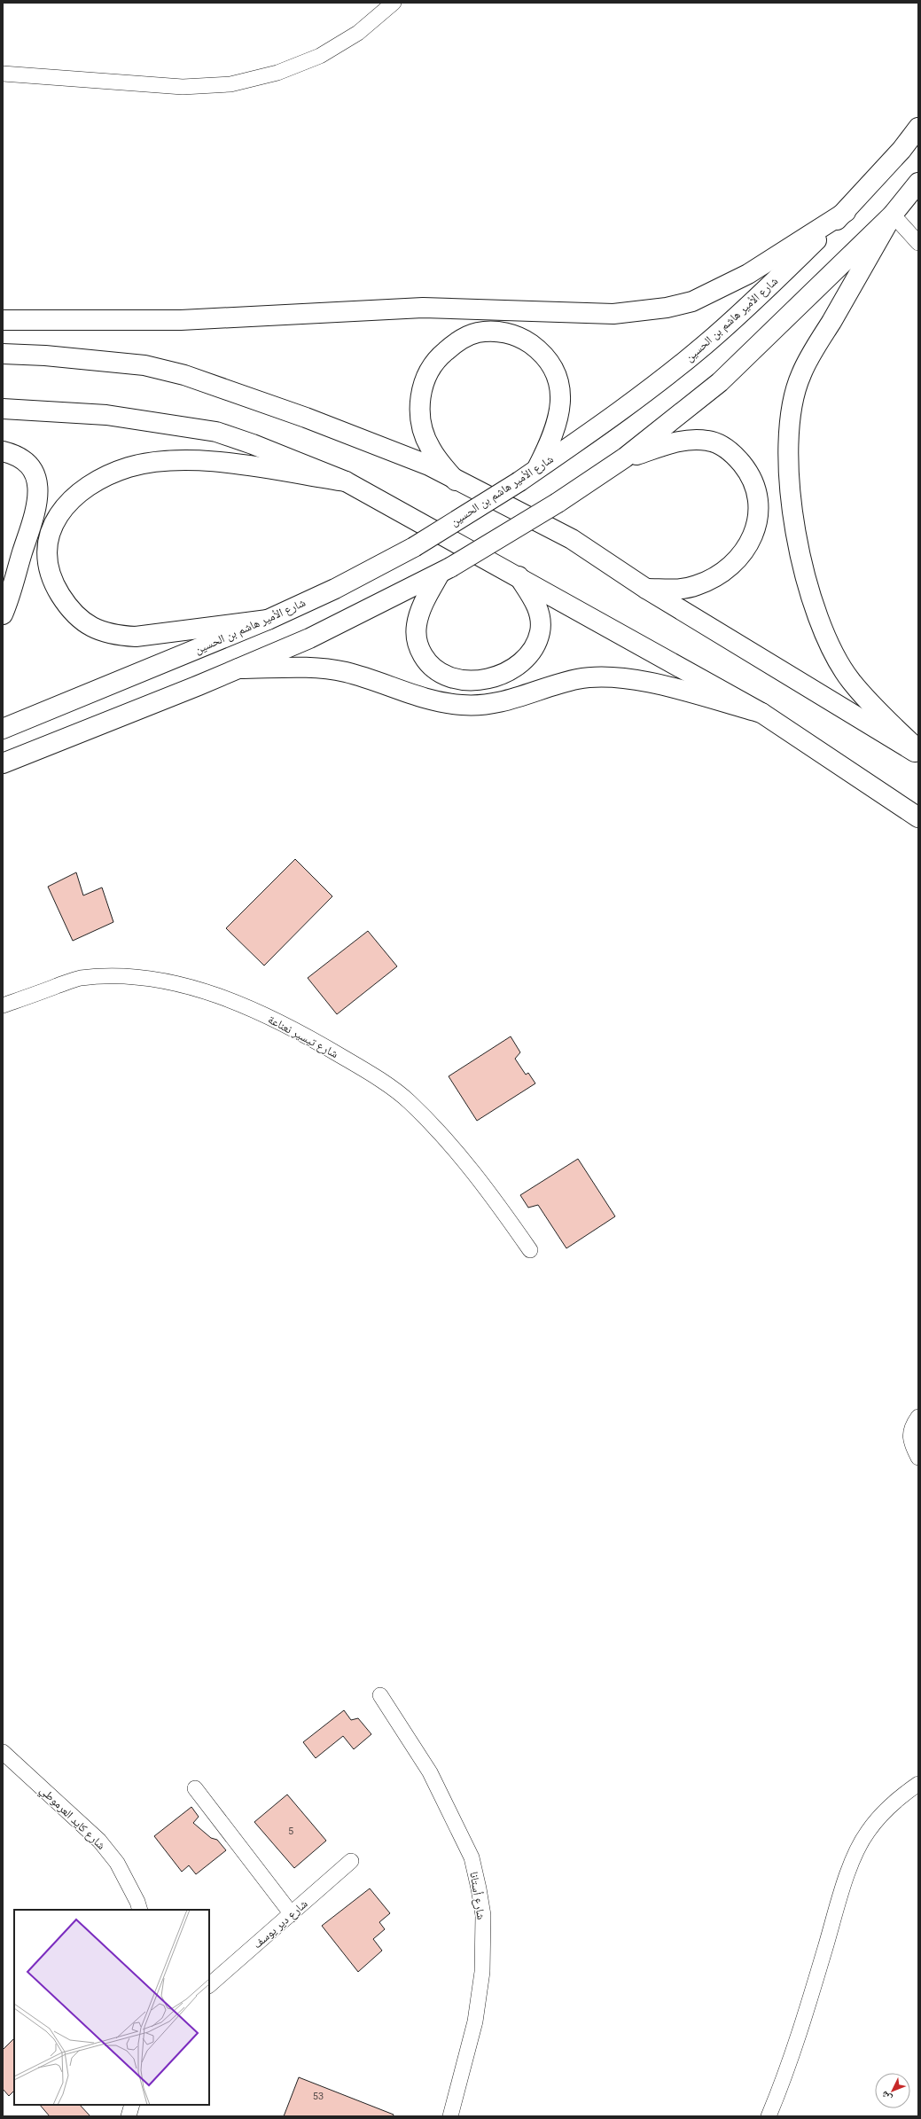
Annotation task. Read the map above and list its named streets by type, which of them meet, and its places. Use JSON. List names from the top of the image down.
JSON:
{
  "streets": {
    "main road": ["شارع الأمير هاشم بن الحسين"],
    "street": [
      "شارع تيسير نعناعة",
      "شارع كايد العرموطي",
      "شارع أستانا",
      "شارع دير يوسف"
    ]
  },
  "house_numbers": ["5", "53"],
  "north": "bottom left"
}
